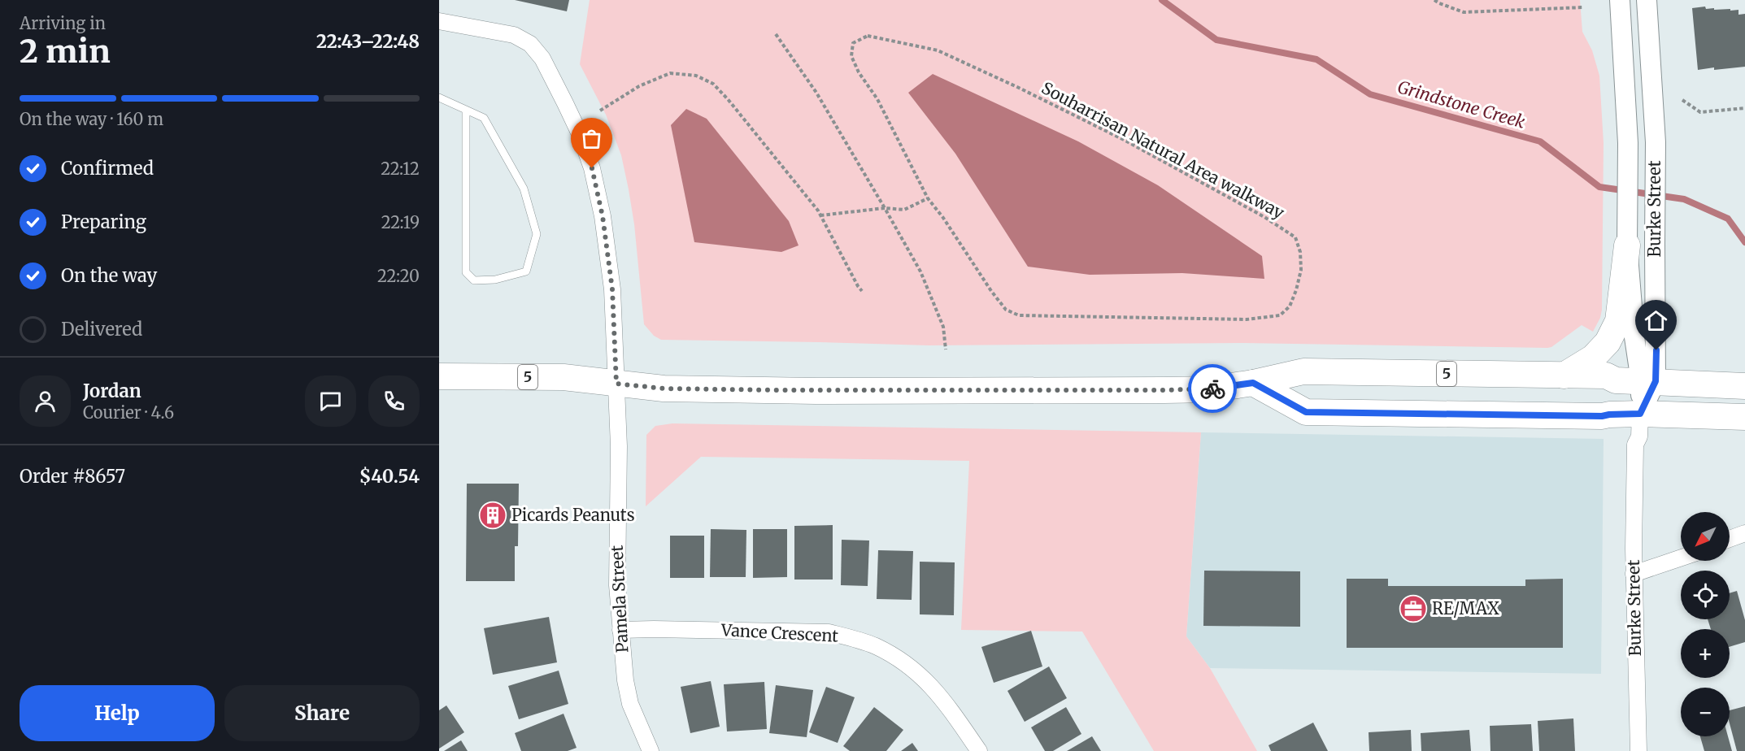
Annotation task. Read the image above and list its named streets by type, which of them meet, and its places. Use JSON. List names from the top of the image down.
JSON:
{
  "streets": {
    "main road": ["5"],
    "street": ["Burke Street", "Pamela Street", "Vance Crescent"],
    "path": ["Souharrisan Natural Area walkway"]
  },
  "crossings": [
    ["Burke Street", "5"],
    ["5", "Pamela Street"],
    ["Pamela Street", "Vance Crescent"]
  ],
  "water": ["Grindstone Creek"],
  "places": {
    "building": ["Picards Peanuts"],
    "office": ["RE/MAX"]
  },
  "north": "bottom left",
  "page": {
    "heading": ["2 min", "Arriving in", "22:43–22:48"],
    "panel": [
      "Jordan",
      "Courier · 4.6",
      "Order #8657",
      "$40.54"
    ],
    "bar": "On the way · 160 m",
    "list": [
      ["Confirmed", "22:12"],
      ["Preparing", "22:19"],
      ["On the way", "22:20"],
      "Delivered"
    ],
    "map_buttons": ["+", "−"],
    "buttons": ["Help", "Share"]
  }
}
